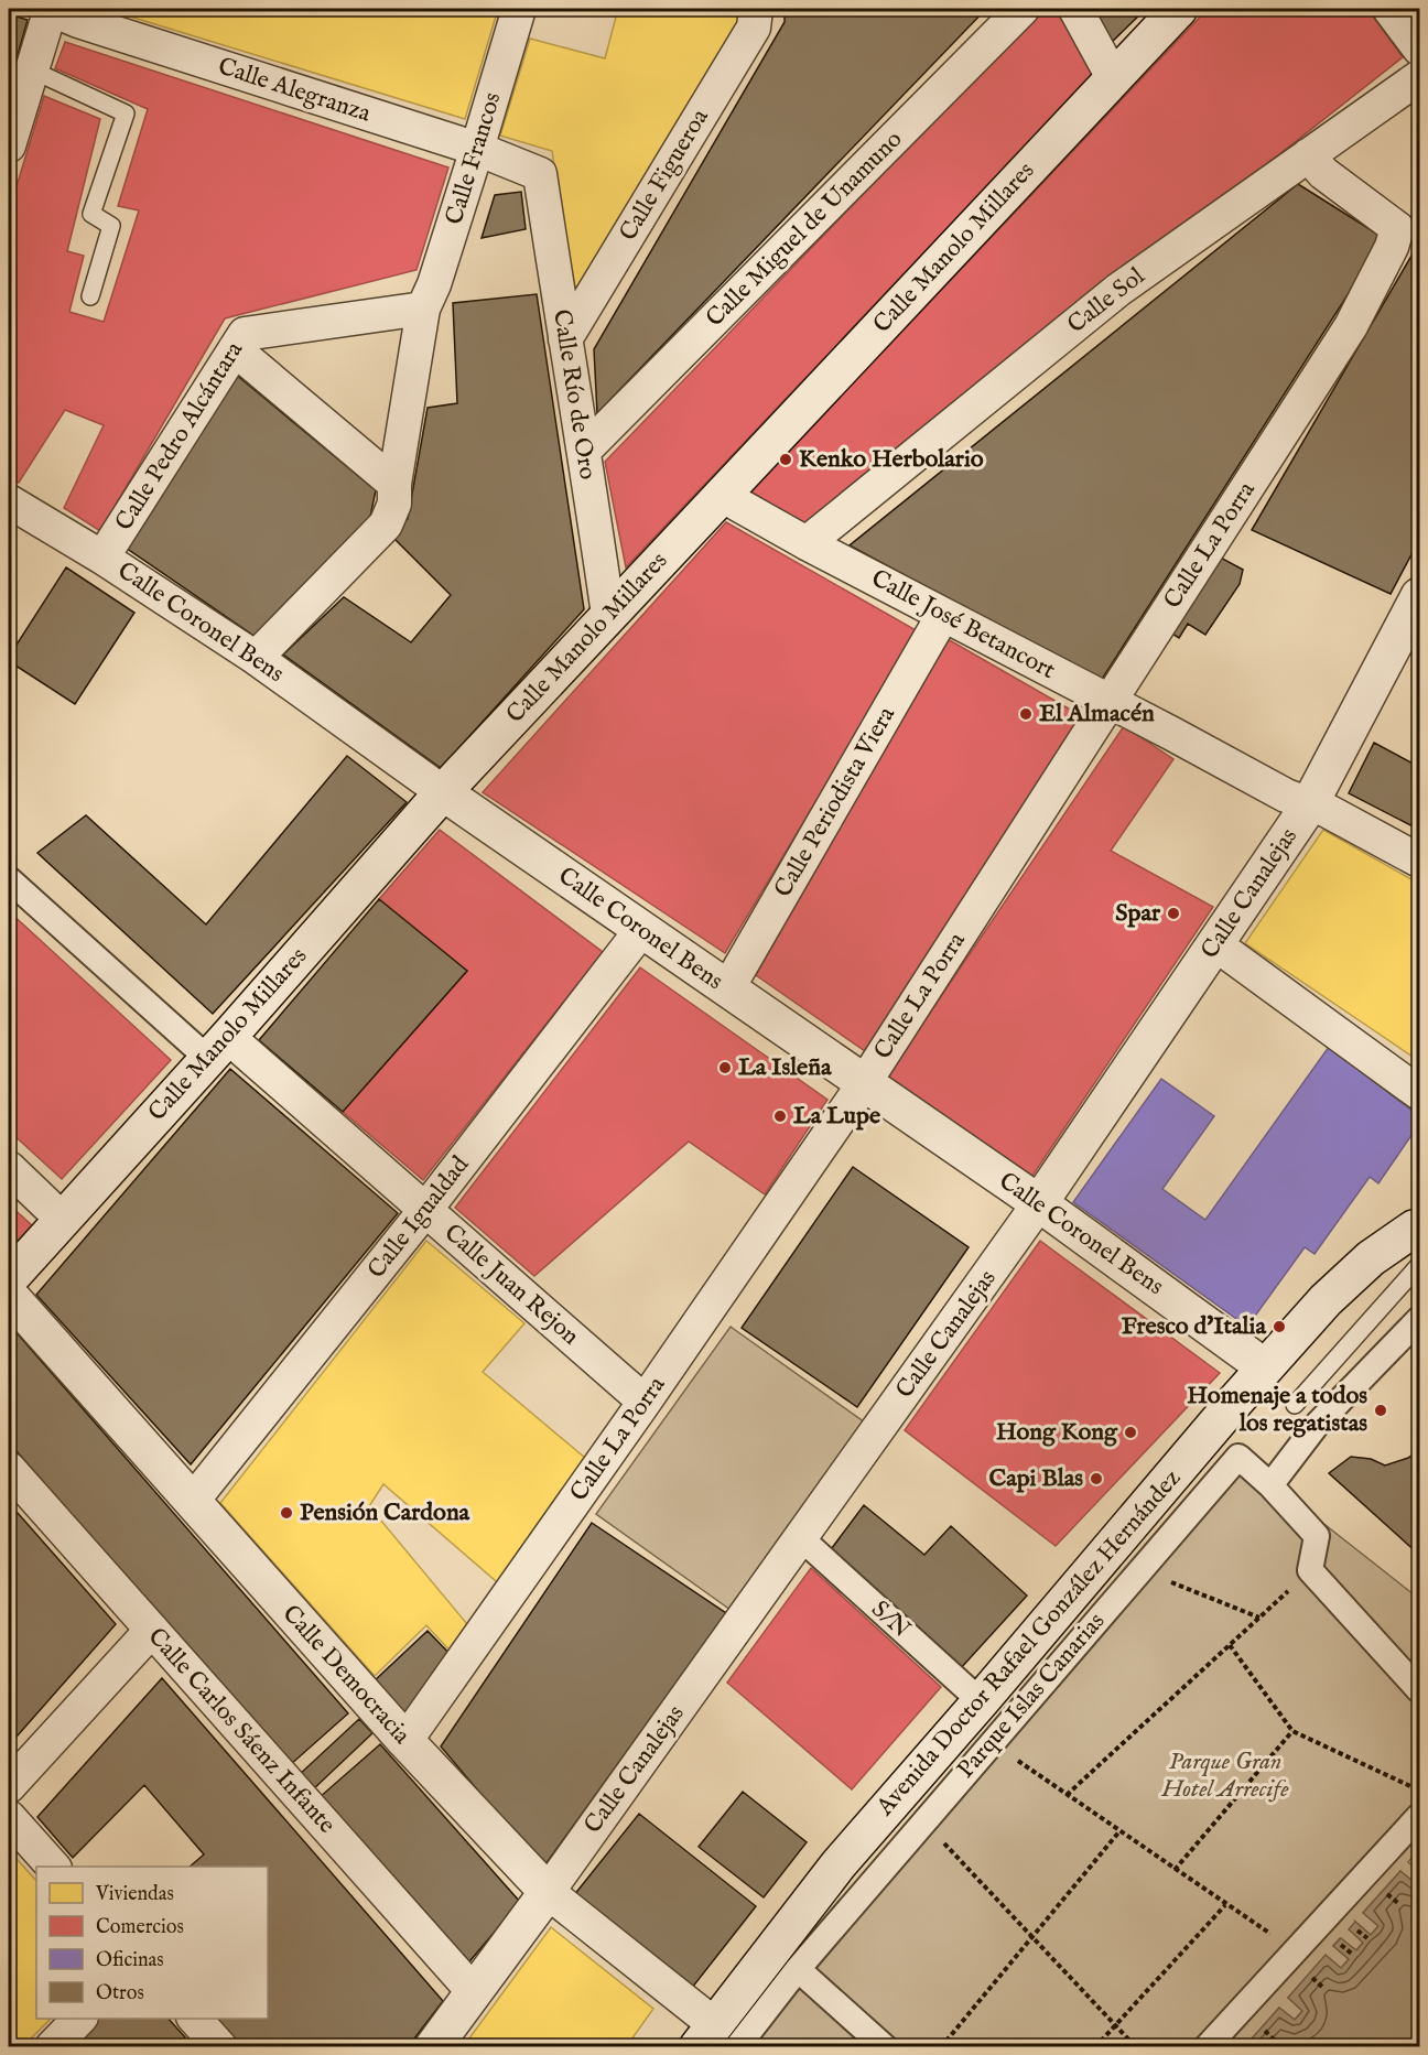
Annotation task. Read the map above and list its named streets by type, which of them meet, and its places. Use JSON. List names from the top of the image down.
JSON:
{
  "streets": {
    "main road": [
      "Calle Manolo Millares",
      "Calle Coronel Bens",
      "Calle Canalejas",
      "Avenida Doctor Rafael González Hernández",
      "Calle Democracia"
    ],
    "street": [
      "Calle Alegranza",
      "Calle Francos",
      "Calle Figueroa",
      "Calle Miguel de Unamuno",
      "Calle Sol",
      "Calle Río de Oro",
      "Calle Pedro Alcántara",
      "Calle La Porra",
      "Calle José Betancort",
      "Calle Periodista Viera",
      "Calle Igualdad",
      "Calle Juan Rejon",
      "S/N",
      "Parque Islas Canarias",
      "Calle Carlos Sáenz Infante"
    ]
  },
  "crossings": [
    ["Calle Alegranza", "Calle Francos"],
    ["Calle Alegranza", "Calle Río de Oro"],
    ["Calle Francos", "Calle Pedro Alcántara"],
    ["Calle Francos", "Calle Coronel Bens"],
    ["Calle Figueroa", "Calle Río de Oro"],
    ["Calle Miguel de Unamuno", "Calle Río de Oro"],
    ["Calle Manolo Millares", "Calle Río de Oro"],
    ["Calle Manolo Millares", "Calle Coronel Bens"],
    ["Calle Manolo Millares", "Calle José Betancort"],
    ["Calle Manolo Millares", "Calle Juan Rejon"],
    ["Calle Sol", "Calle José Betancort"],
    ["Calle Pedro Alcántara", "Calle Coronel Bens"],
    ["Calle La Porra", "Calle Coronel Bens"],
    ["Calle La Porra", "Calle José Betancort"],
    ["Calle La Porra", "Calle Juan Rejon"],
    ["Calle La Porra", "Calle Democracia"],
    ["Calle Coronel Bens", "Calle Periodista Viera"],
    ["Calle Coronel Bens", "Calle Canalejas"],
    ["Calle Coronel Bens", "Calle Igualdad"],
    ["Calle Coronel Bens", "Avenida Doctor Rafael González Hernández"],
    ["Calle José Betancort", "Calle Periodista Viera"],
    ["Calle José Betancort", "Calle Canalejas"],
    ["Calle Canalejas", "S/N"],
    ["Calle Canalejas", "Calle Democracia"],
    ["Calle Canalejas", "Calle Carlos Sáenz Infante"],
    ["Calle Igualdad", "Calle Juan Rejon"],
    ["Calle Igualdad", "Calle Democracia"],
    ["S/N", "Avenida Doctor Rafael González Hernández"],
    ["Avenida Doctor Rafael González Hernández", "Calle Democracia"],
    ["Avenida Doctor Rafael González Hernández", "Parque Islas Canarias"],
    ["Calle Democracia", "Parque Islas Canarias"]
  ],
  "parks": ["Parque Gran Hotel Arrecife"],
  "places": [
    "Kenko Herbolario",
    "El Almacén",
    "Spar",
    "La Isleña",
    "La Lupe",
    "Fresco d'Italia",
    "Homenaje a todos los regatistas",
    "Hong Kong",
    "Capi Blas",
    "Pensión Cardona"
  ],
  "legend": [
    "Viviendas",
    "Comercios",
    "Oficinas",
    "Otros"
  ]
}
